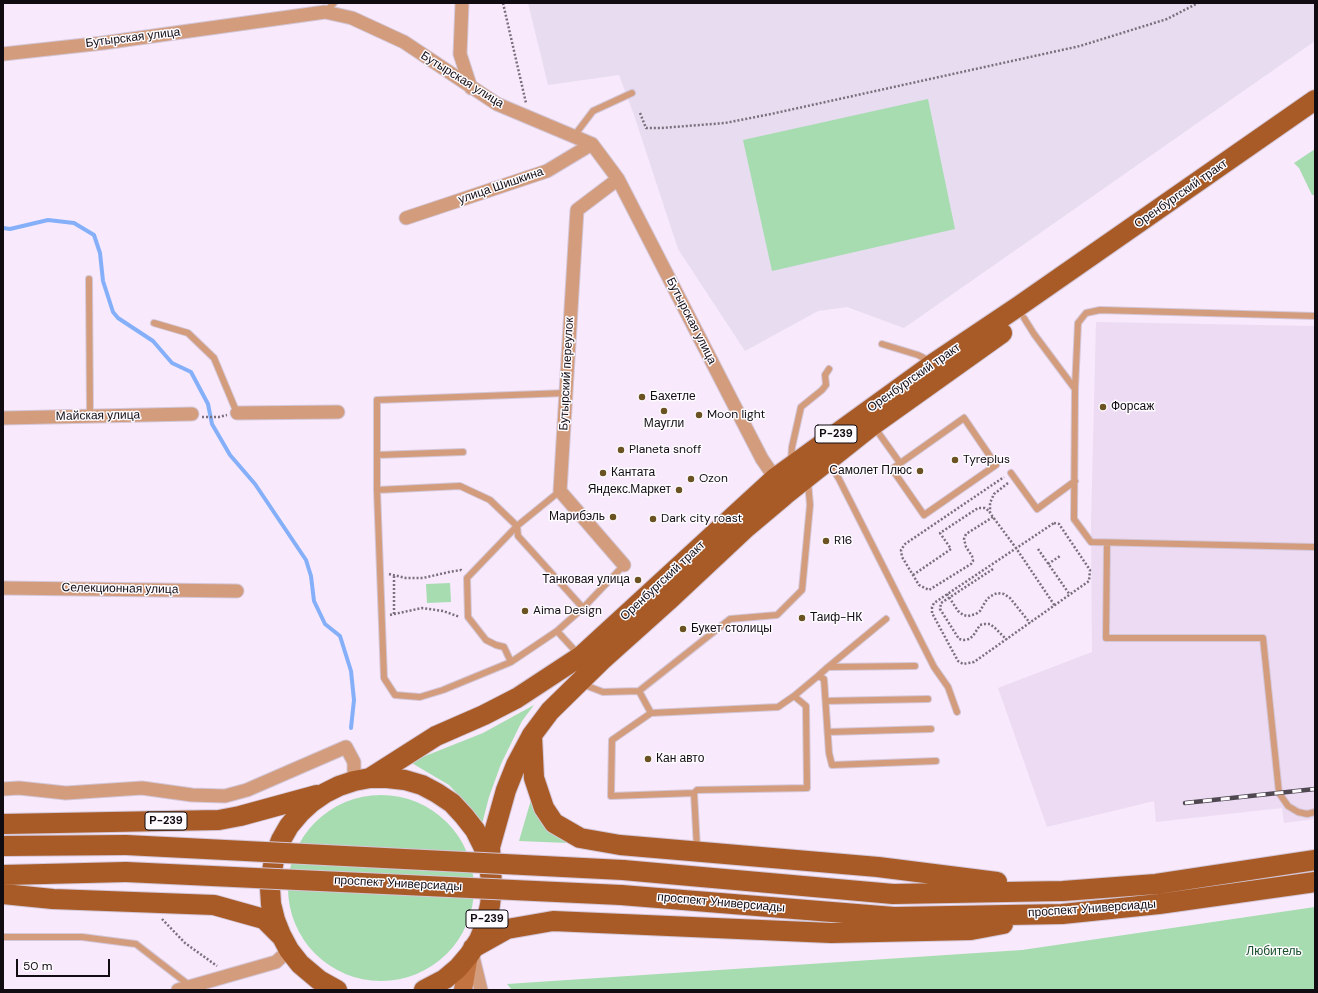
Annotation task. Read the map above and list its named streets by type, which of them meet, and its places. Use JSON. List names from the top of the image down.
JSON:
{
  "streets": {
    "main road": ["Оренбургский тракт", "Р-239", "проспект Универсиады"],
    "street": [
      "Бутырская улица",
      "улица Шишкина",
      "Бутырский переулок",
      "Майская улица",
      "Селекционная улица"
    ]
  },
  "crossings": [
    ["Бутырская улица", "улица Шишкина"],
    ["Бутырская улица", "Оренбургский тракт"],
    ["Бутырская улица", "Бутырский переулок"],
    ["Оренбургский тракт", "Р-239"]
  ],
  "parks": ["Любитель"],
  "places": [
    "Бахетле",
    "Форсаж",
    "Маугли",
    "Moon light",
    "Planeta snoff",
    "Tyreplus",
    "Самолет Плюс",
    "Кантата",
    "Ozon",
    "Яндекс.Маркет",
    "Марибэль",
    "Dark city roast",
    "R16",
    "Танковая улица",
    "Aima Design",
    "Таиф-НК",
    "Букет столицы",
    "Кан авто"
  ],
  "scale_bar": "50 m"
}
